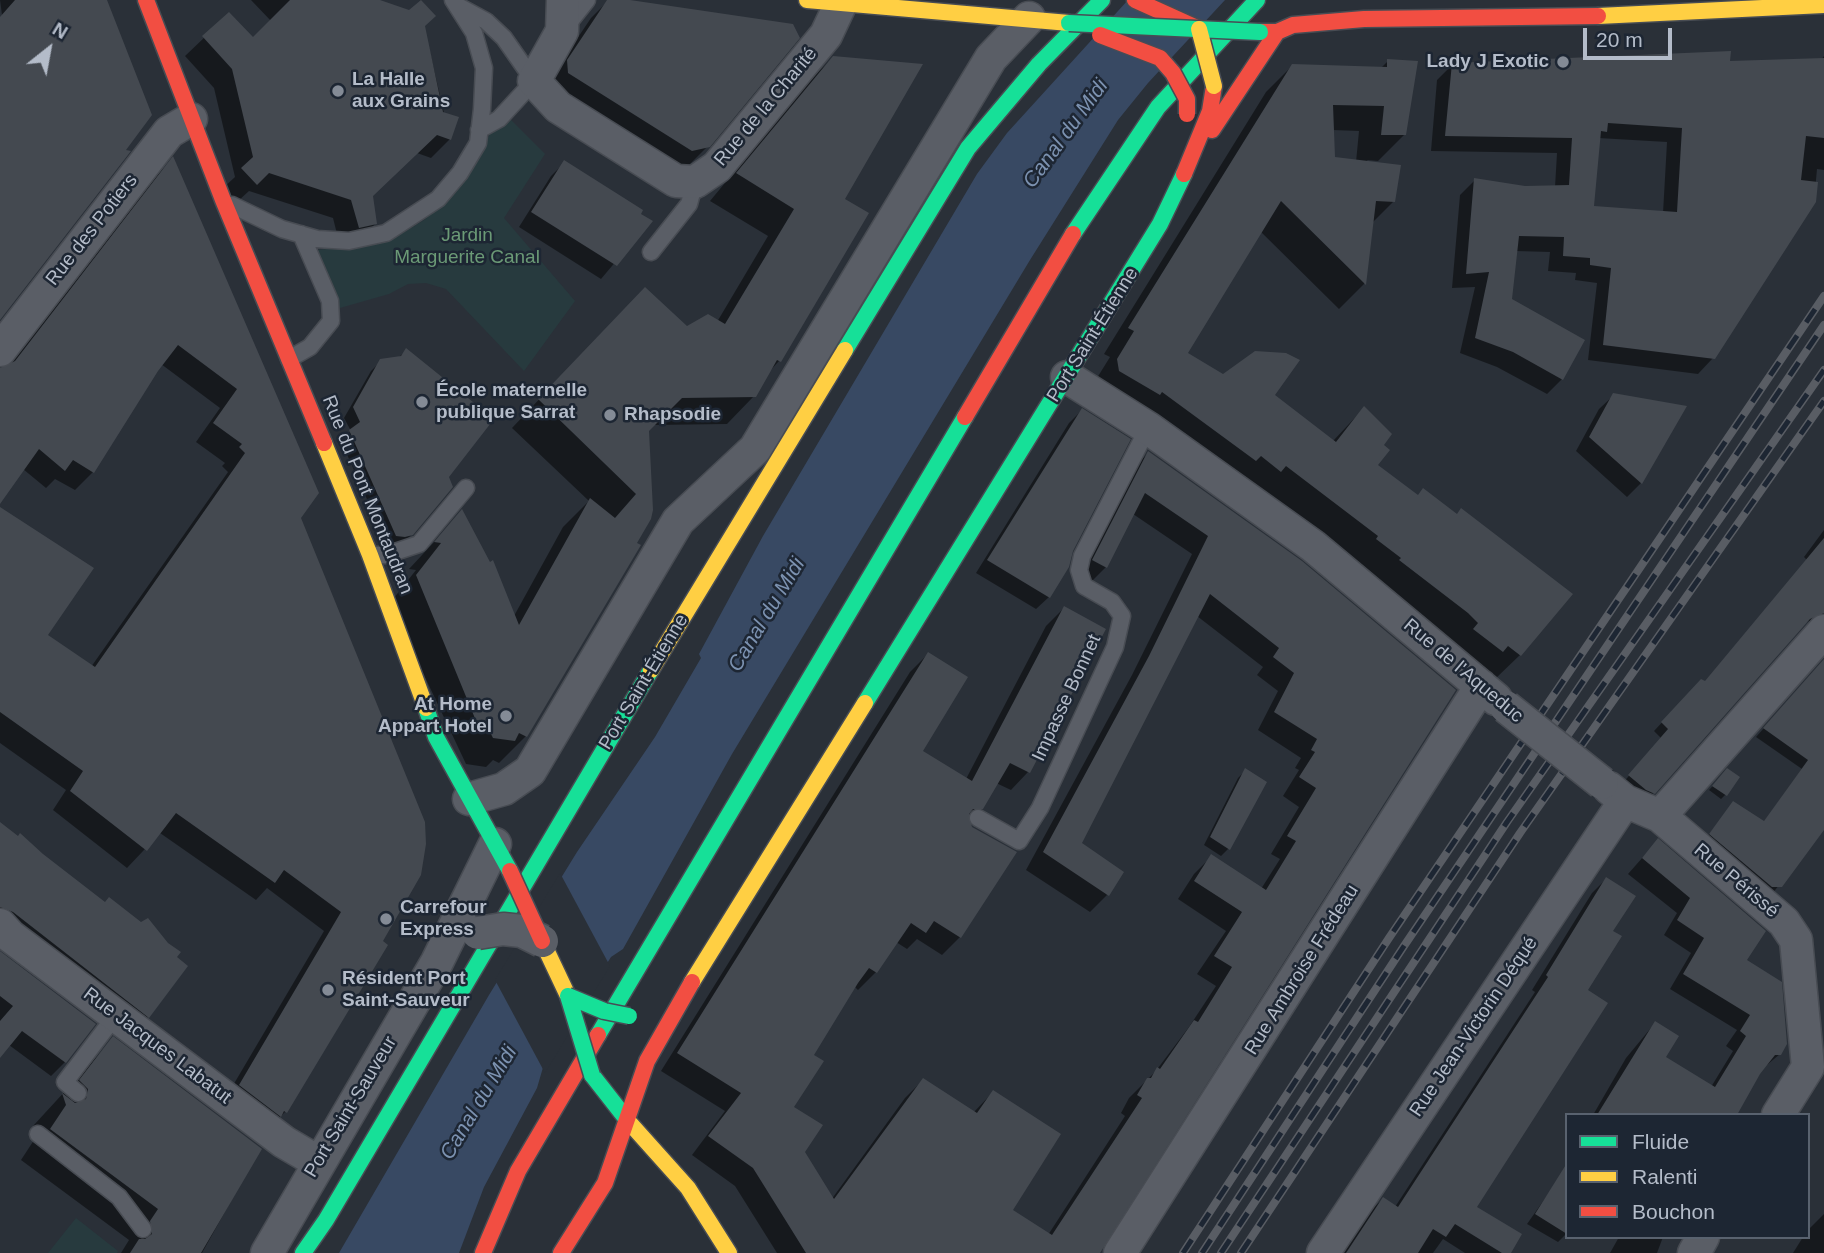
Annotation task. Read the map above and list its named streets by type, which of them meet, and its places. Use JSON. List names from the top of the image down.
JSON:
{
  "streets": {
    "main road": ["Port Saint-Étienne", "Rue du Pont Montaudran"],
    "street": [
      "Rue de la Charité",
      "Rue des Potiers",
      "Rue de l'Aqueduc",
      "Rue Périssé",
      "Rue Ambroise Frédeau",
      "Rue Jean-Victorin Déqué",
      "Rue Jacques Labatut",
      "Port Saint-Sauveur"
    ],
    "lane": ["Impasse Bonnet"]
  },
  "crossings": [
    ["Rue des Potiers", "Rue du Pont Montaudran"],
    ["Port Saint-Étienne", "Rue du Pont Montaudran"],
    ["Port Saint-Étienne", "Rue de l'Aqueduc"],
    ["Rue du Pont Montaudran", "Port Saint-Sauveur"],
    ["Rue de l'Aqueduc", "Impasse Bonnet"],
    ["Rue de l'Aqueduc", "Rue Périssé"],
    ["Rue de l'Aqueduc", "Rue Ambroise Frédeau"],
    ["Rue de l'Aqueduc", "Rue Jean-Victorin Déqué"],
    ["Rue Jacques Labatut", "Port Saint-Sauveur"]
  ],
  "water": ["Canal du Midi"],
  "parks": ["Jardin Marguerite Canal"],
  "places": [
    "Lady J Exotic",
    "La Halle aux Grains",
    "École maternelle publique Sarrat",
    "Rhapsodie",
    "At Home Appart Hotel",
    "Carrefour Express",
    "Résident Port Saint-Sauveur"
  ],
  "legend": ["Fluide", "Ralenti", "Bouchon"],
  "scale_bar": "20 m",
  "north": "top right"
}
